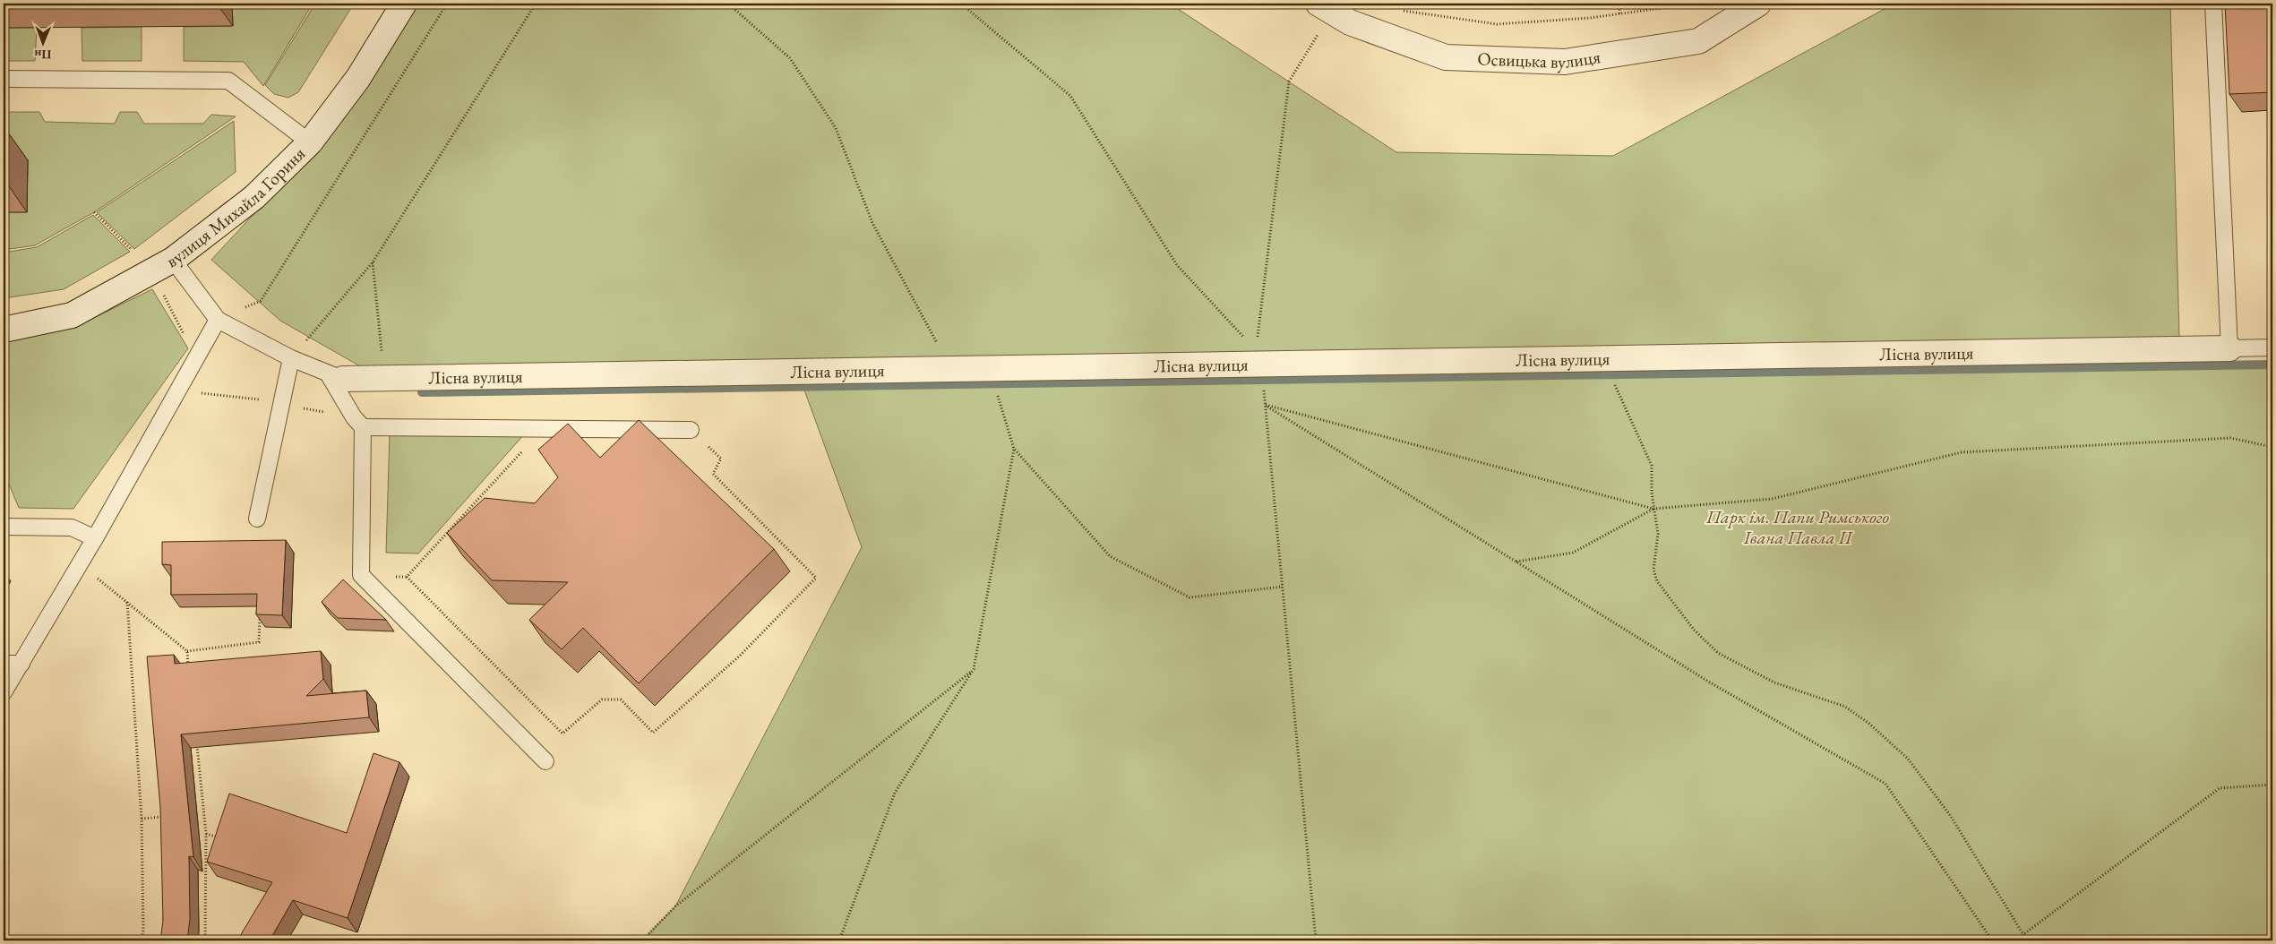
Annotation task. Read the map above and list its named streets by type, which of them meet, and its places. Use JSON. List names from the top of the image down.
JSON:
{
  "streets": {
    "street": ["Освицька вулиця", "вулиця Михайла Гориня", "Лісна вулиця"]
  },
  "crossings": [
    ["вулиця Михайла Гориня", "Лісна вулиця"]
  ],
  "parks": ["Парк ім. Папи Римського Івана Павла ІІ"],
  "north": "bottom"
}
